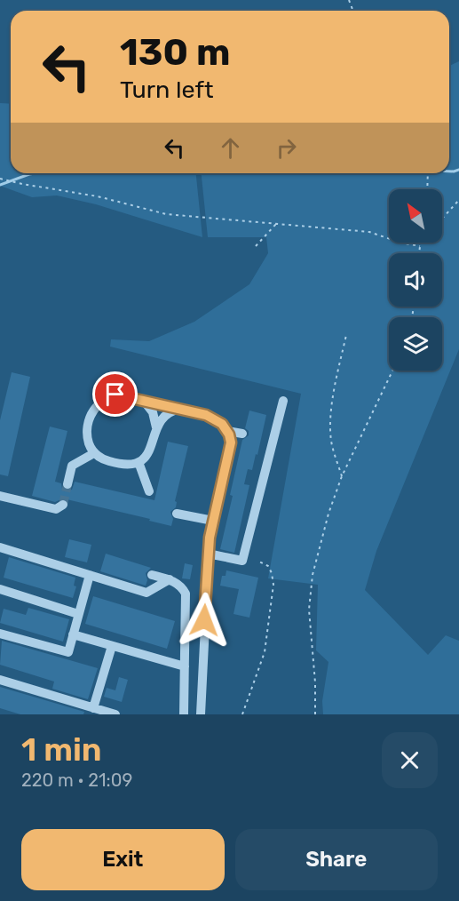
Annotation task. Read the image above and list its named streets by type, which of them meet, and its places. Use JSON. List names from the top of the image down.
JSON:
{
  "north": "top left",
  "page": {
    "turn": ["130 m", "Turn left"],
    "heading": ["1 min", "220 m · 21:09"],
    "buttons": ["Exit", "Share"]
  }
}
